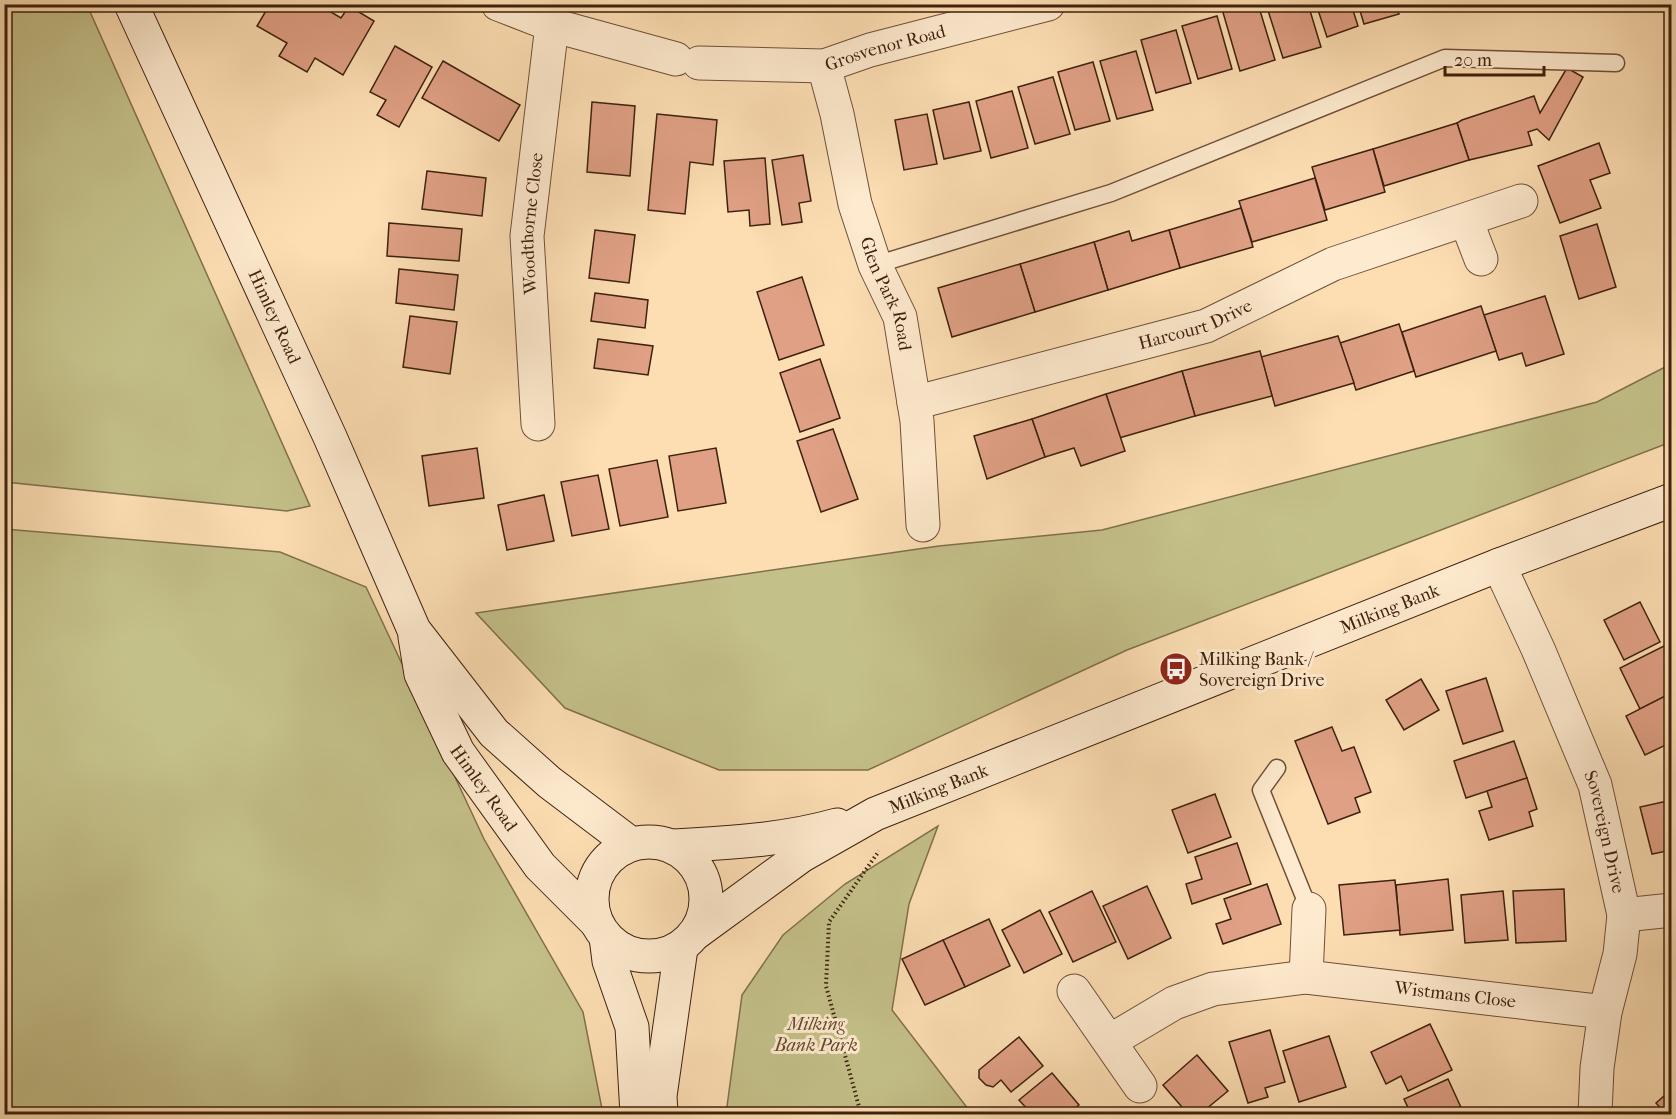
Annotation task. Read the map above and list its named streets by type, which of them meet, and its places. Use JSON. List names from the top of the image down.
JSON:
{
  "streets": {
    "street": [
      "Grosvenor Road",
      "Woodthorne Close",
      "Glen Park Road",
      "Himley Road",
      "Harcourt Drive",
      "Milking Bank",
      "Sovereign Drive",
      "Wistmans Close"
    ]
  },
  "crossings": [
    ["Grosvenor Road", "Woodthorne Close"],
    ["Grosvenor Road", "Glen Park Road"],
    ["Glen Park Road", "Harcourt Drive"],
    ["Himley Road", "Milking Bank"],
    ["Milking Bank", "Sovereign Drive"],
    ["Sovereign Drive", "Wistmans Close"]
  ],
  "parks": ["Milking Bank Park"],
  "places": {
    "bus stop": ["Milking Bank / Sovereign Drive"]
  },
  "scale_bar": "20 m"
}
